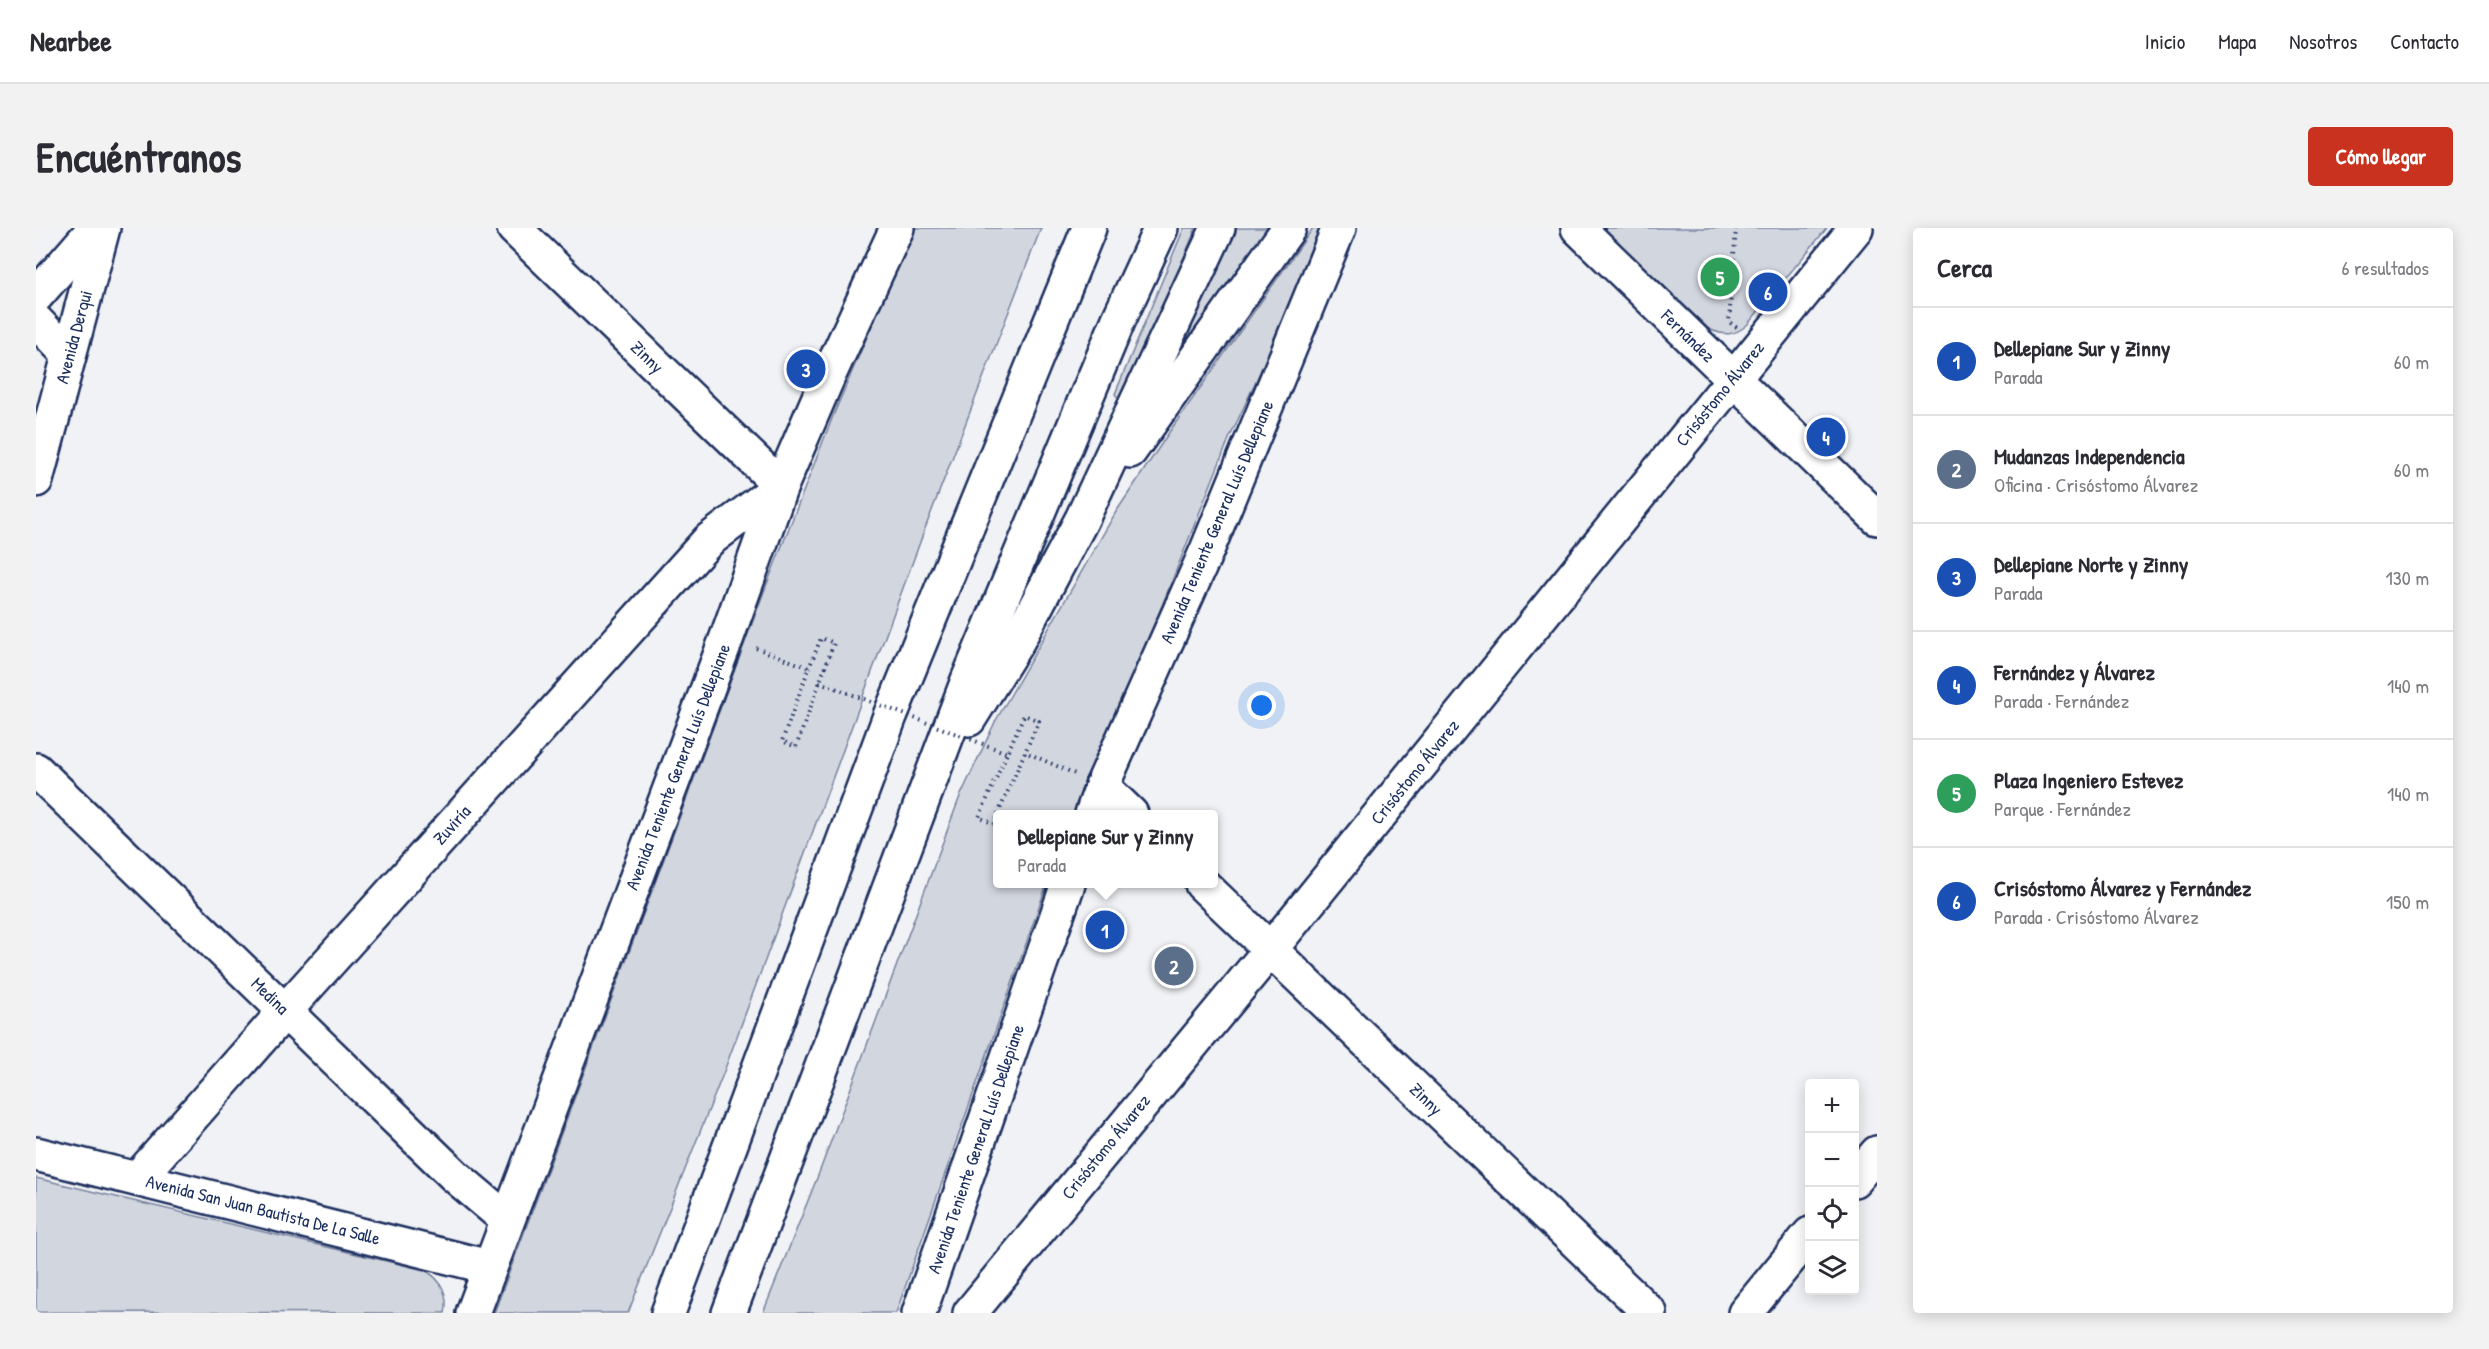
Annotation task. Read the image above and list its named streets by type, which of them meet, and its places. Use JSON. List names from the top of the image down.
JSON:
{
  "streets": {
    "main road": [
      "Fernández",
      "Avenida Derqui",
      "Zinny",
      "Crisóstomo Álvarez",
      "Avenida Teniente General Luís Dellepiane",
      "Zuviría",
      "Medina",
      "Avenida San Juan Bautista De La Salle"
    ]
  },
  "crossings": [
    ["Fernández", "Crisóstomo Álvarez"],
    ["Zinny", "Crisóstomo Álvarez"],
    ["Zinny", "Avenida Teniente General Luís Dellepiane"],
    ["Zinny", "Zuviría"],
    ["Avenida Teniente General Luís Dellepiane", "Zuviría"],
    ["Avenida Teniente General Luís Dellepiane", "Medina"],
    ["Avenida Teniente General Luís Dellepiane", "Avenida San Juan Bautista De La Salle"],
    ["Zuviría", "Medina"],
    ["Zuviría", "Avenida San Juan Bautista De La Salle"]
  ],
  "page": {
    "header": "Nearbee",
    "nav": [
      "Inicio",
      "Mapa",
      "Nosotros",
      "Contacto"
    ],
    "buttons": "Cómo llegar",
    "title": "Encuéntranos",
    "heading": ["Cerca", "6 resultados"],
    "pins": [
      "5",
      "6",
      "3",
      "4",
      "1",
      "2"
    ],
    "list": [
      {
        "mark": "1",
        "name": "Dellepiane Sur y Zinny",
        "note": "Parada",
        "value": "60 m"
      },
      {
        "mark": "2",
        "name": "Mudanzas Independencia",
        "note": "Oficina · Crisóstomo Álvarez",
        "value": "60 m"
      },
      {
        "mark": "3",
        "name": "Dellepiane Norte y Zinny",
        "note": "Parada",
        "value": "130 m"
      },
      {
        "mark": "4",
        "name": "Fernández y Álvarez",
        "note": "Parada · Fernández",
        "value": "140 m"
      },
      {
        "mark": "5",
        "name": "Plaza Ingeniero Estevez",
        "note": "Parque · Fernández",
        "value": "140 m"
      },
      {
        "mark": "6",
        "name": "Crisóstomo Álvarez y Fernández",
        "note": "Parada · Crisóstomo Álvarez",
        "value": "150 m"
      }
    ],
    "popup": ["Dellepiane Sur y Zinny", "Parada"],
    "map_buttons": ["+", "−"]
  }
}
